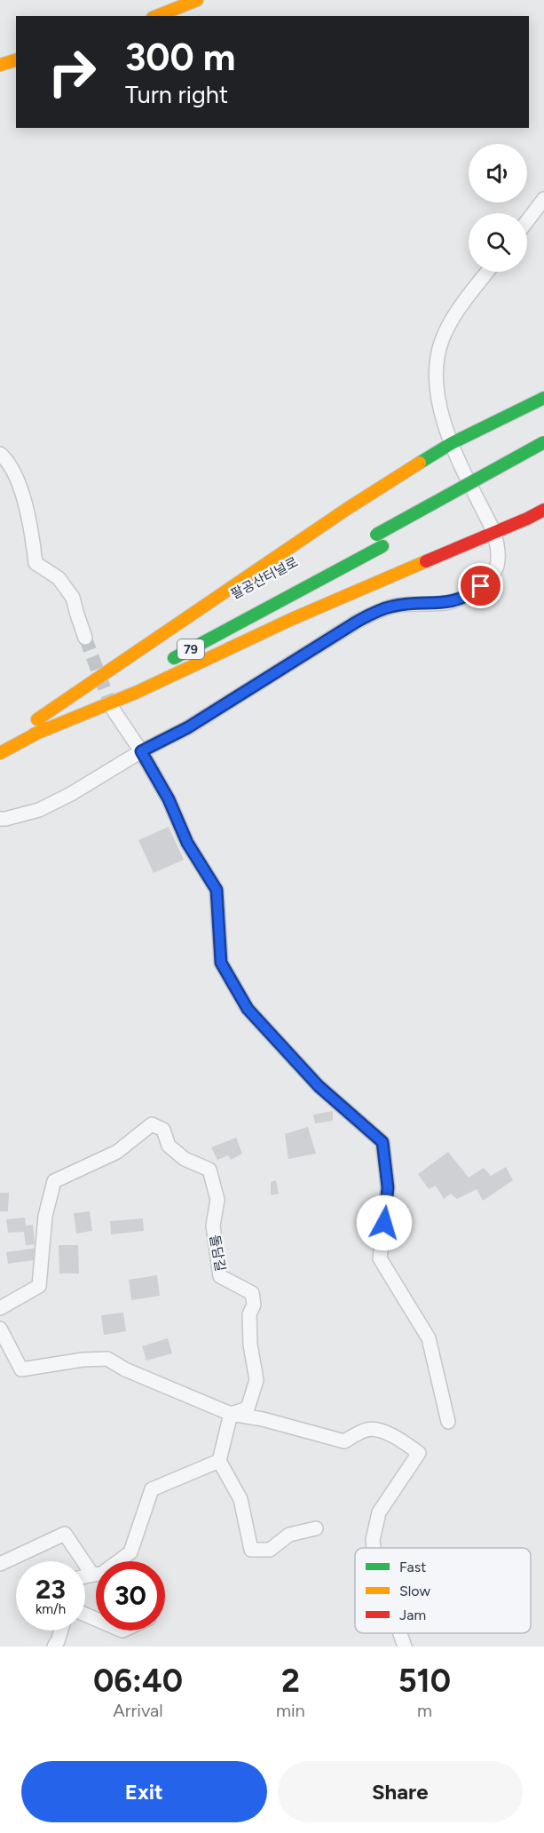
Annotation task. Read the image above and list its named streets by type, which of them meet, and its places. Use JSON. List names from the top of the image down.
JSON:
{
  "streets": {
    "main road": ["팔공산터널로", "79"],
    "street": ["돌담길"]
  },
  "legend": ["Fast", "Slow", "Jam"],
  "page": {
    "turn": ["300 m", "Turn right"],
    "speed": "23 km/h",
    "limit": "30",
    "eta": [
      "06:40",
      "Arrival",
      "2",
      "min",
      "510",
      "m"
    ],
    "buttons": ["Exit", "Share"]
  }
}
